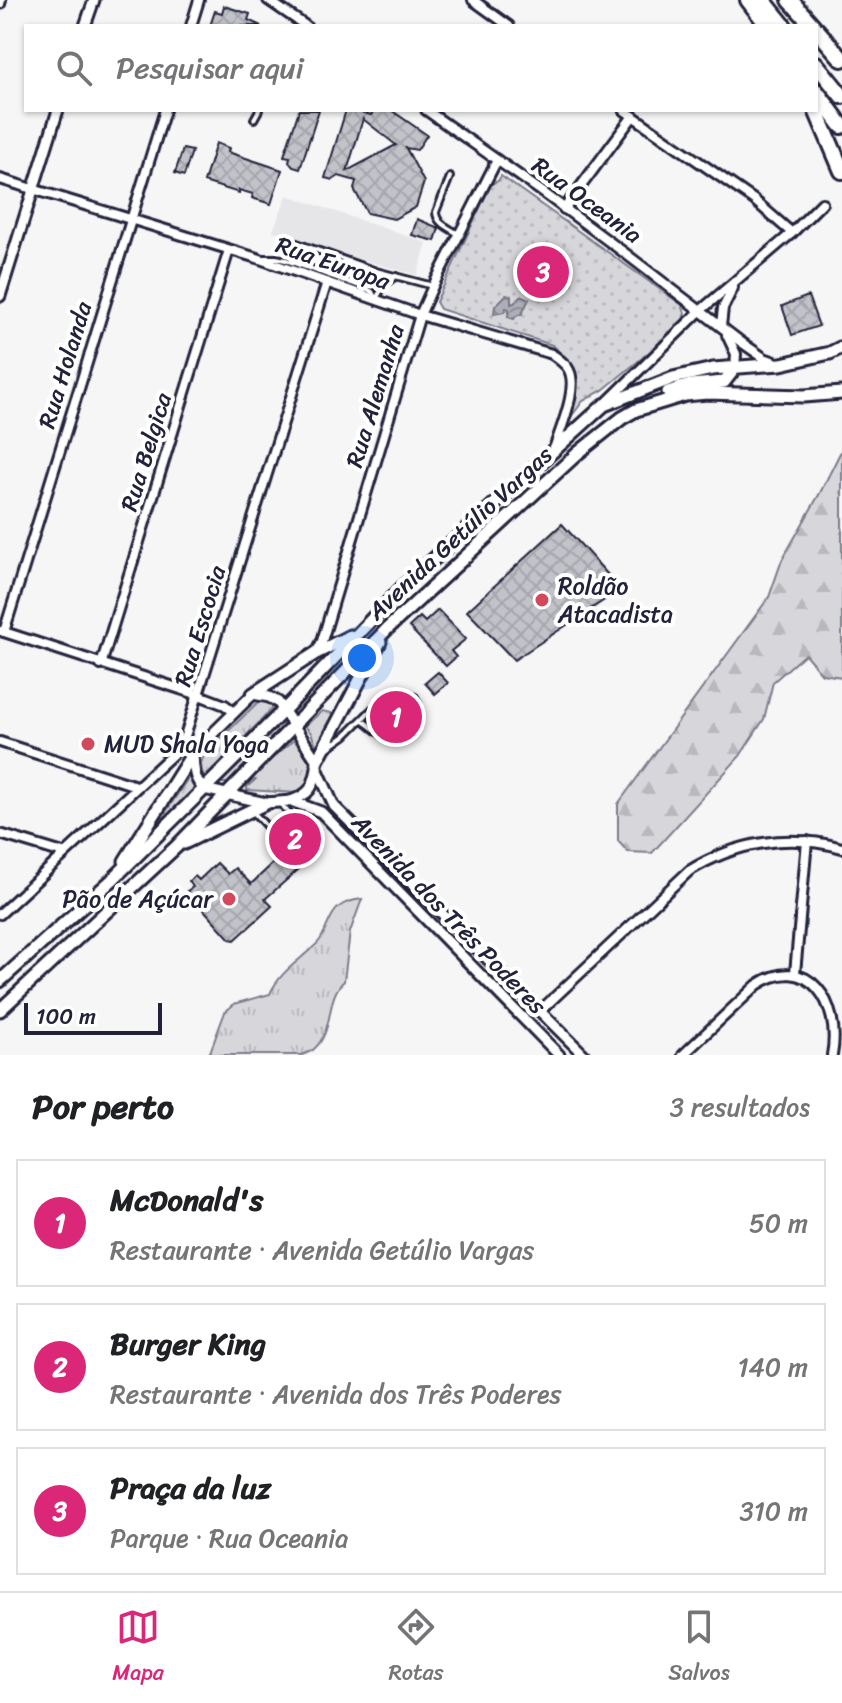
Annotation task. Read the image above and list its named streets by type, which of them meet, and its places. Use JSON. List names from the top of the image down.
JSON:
{
  "streets": {
    "main road": ["Avenida Getúlio Vargas"],
    "street": [
      "Rua Oceania",
      "Rua Europa",
      "Rua Holanda",
      "Rua Alemanha",
      "Rua Belgica",
      "Rua Escocia",
      "Avenida dos Três Poderes"
    ]
  },
  "crossings": [
    ["Rua Oceania", "Rua Alemanha"],
    ["Rua Oceania", "Avenida Getúlio Vargas"],
    ["Rua Europa", "Rua Holanda"],
    ["Rua Europa", "Rua Alemanha"],
    ["Rua Europa", "Rua Belgica"],
    ["Rua Europa", "Avenida Getúlio Vargas"],
    ["Rua Europa", "Rua Escocia"],
    ["Avenida Getúlio Vargas", "Avenida dos Três Poderes"]
  ],
  "places": ["Roldão Atacadista", "MUD Shala Yoga", "Pão de Açúcar"],
  "scale_bar": "100 m",
  "page": {
    "search": "Pesquisar aqui",
    "pins": ["3", "1", "2"],
    "scale": "100 m",
    "heading": ["Por perto", "3 resultados"],
    "list": [
      {
        "mark": "1",
        "name": "McDonald's",
        "note": "Restaurante · Avenida Getúlio Vargas",
        "value": "50 m"
      },
      {
        "mark": "2",
        "name": "Burger King",
        "note": "Restaurante · Avenida dos Três Poderes",
        "value": "140 m"
      },
      {
        "mark": "3",
        "name": "Praça da luz",
        "note": "Parque · Rua Oceania",
        "value": "310 m"
      }
    ],
    "nav": ["Mapa", "Rotas", "Salvos"]
  }
}
